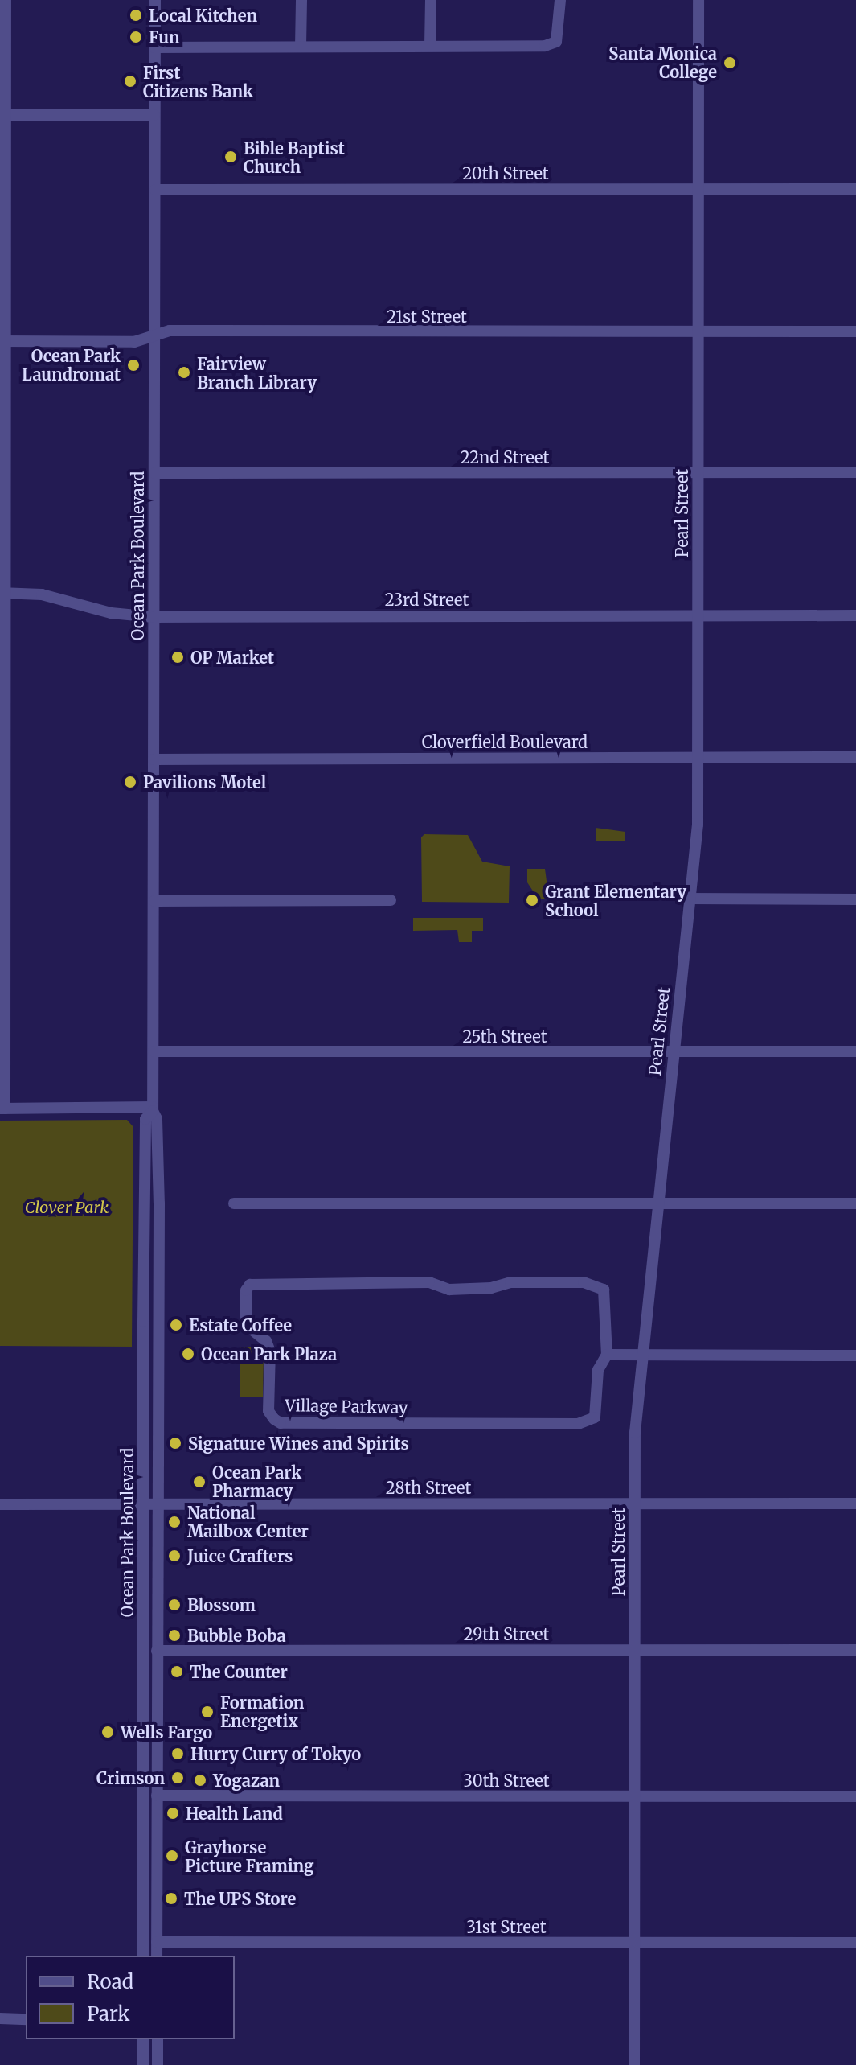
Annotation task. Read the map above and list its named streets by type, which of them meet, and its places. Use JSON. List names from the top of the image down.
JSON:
{
  "streets": {
    "street": [
      "20th Street",
      "21st Street",
      "22nd Street",
      "Pearl Street",
      "Ocean Park Boulevard",
      "23rd Street",
      "Cloverfield Boulevard",
      "25th Street",
      "Village Parkway",
      "28th Street",
      "29th Street",
      "30th Street",
      "31st Street"
    ]
  },
  "crossings": [
    ["20th Street", "Pearl Street"],
    ["20th Street", "Ocean Park Boulevard"],
    ["21st Street", "Pearl Street"],
    ["21st Street", "Ocean Park Boulevard"],
    ["22nd Street", "Pearl Street"],
    ["22nd Street", "Ocean Park Boulevard"],
    ["Pearl Street", "23rd Street"],
    ["Pearl Street", "Cloverfield Boulevard"],
    ["Pearl Street", "25th Street"],
    ["Pearl Street", "28th Street"],
    ["Pearl Street", "29th Street"],
    ["Pearl Street", "30th Street"],
    ["Pearl Street", "31st Street"],
    ["Ocean Park Boulevard", "23rd Street"],
    ["Ocean Park Boulevard", "Cloverfield Boulevard"],
    ["Ocean Park Boulevard", "25th Street"],
    ["Ocean Park Boulevard", "28th Street"],
    ["Ocean Park Boulevard", "29th Street"],
    ["Ocean Park Boulevard", "30th Street"],
    ["Ocean Park Boulevard", "31st Street"]
  ],
  "parks": ["Clover Park"],
  "places": [
    "Local Kitchen",
    "Fun",
    "Santa Monica College",
    "First Citizens Bank",
    "Bible Baptist Church",
    "Ocean Park Laundromat",
    "Fairview Branch Library",
    "OP Market",
    "Pavilions Motel",
    "Grant Elementary School",
    "Estate Coffee",
    "Ocean Park Plaza",
    "Signature Wines and Spirits",
    "Ocean Park Pharmacy",
    "National Mailbox Center",
    "Juice Crafters",
    "Blossom",
    "Bubble Boba",
    "The Counter",
    "Formation Energetix",
    "Wells Fargo",
    "Hurry Curry of Tokyo",
    "Crimson",
    "Yogazan",
    "Health Land",
    "Grayhorse Picture Framing",
    "The UPS Store"
  ],
  "legend": ["Road", "Park"]
}
